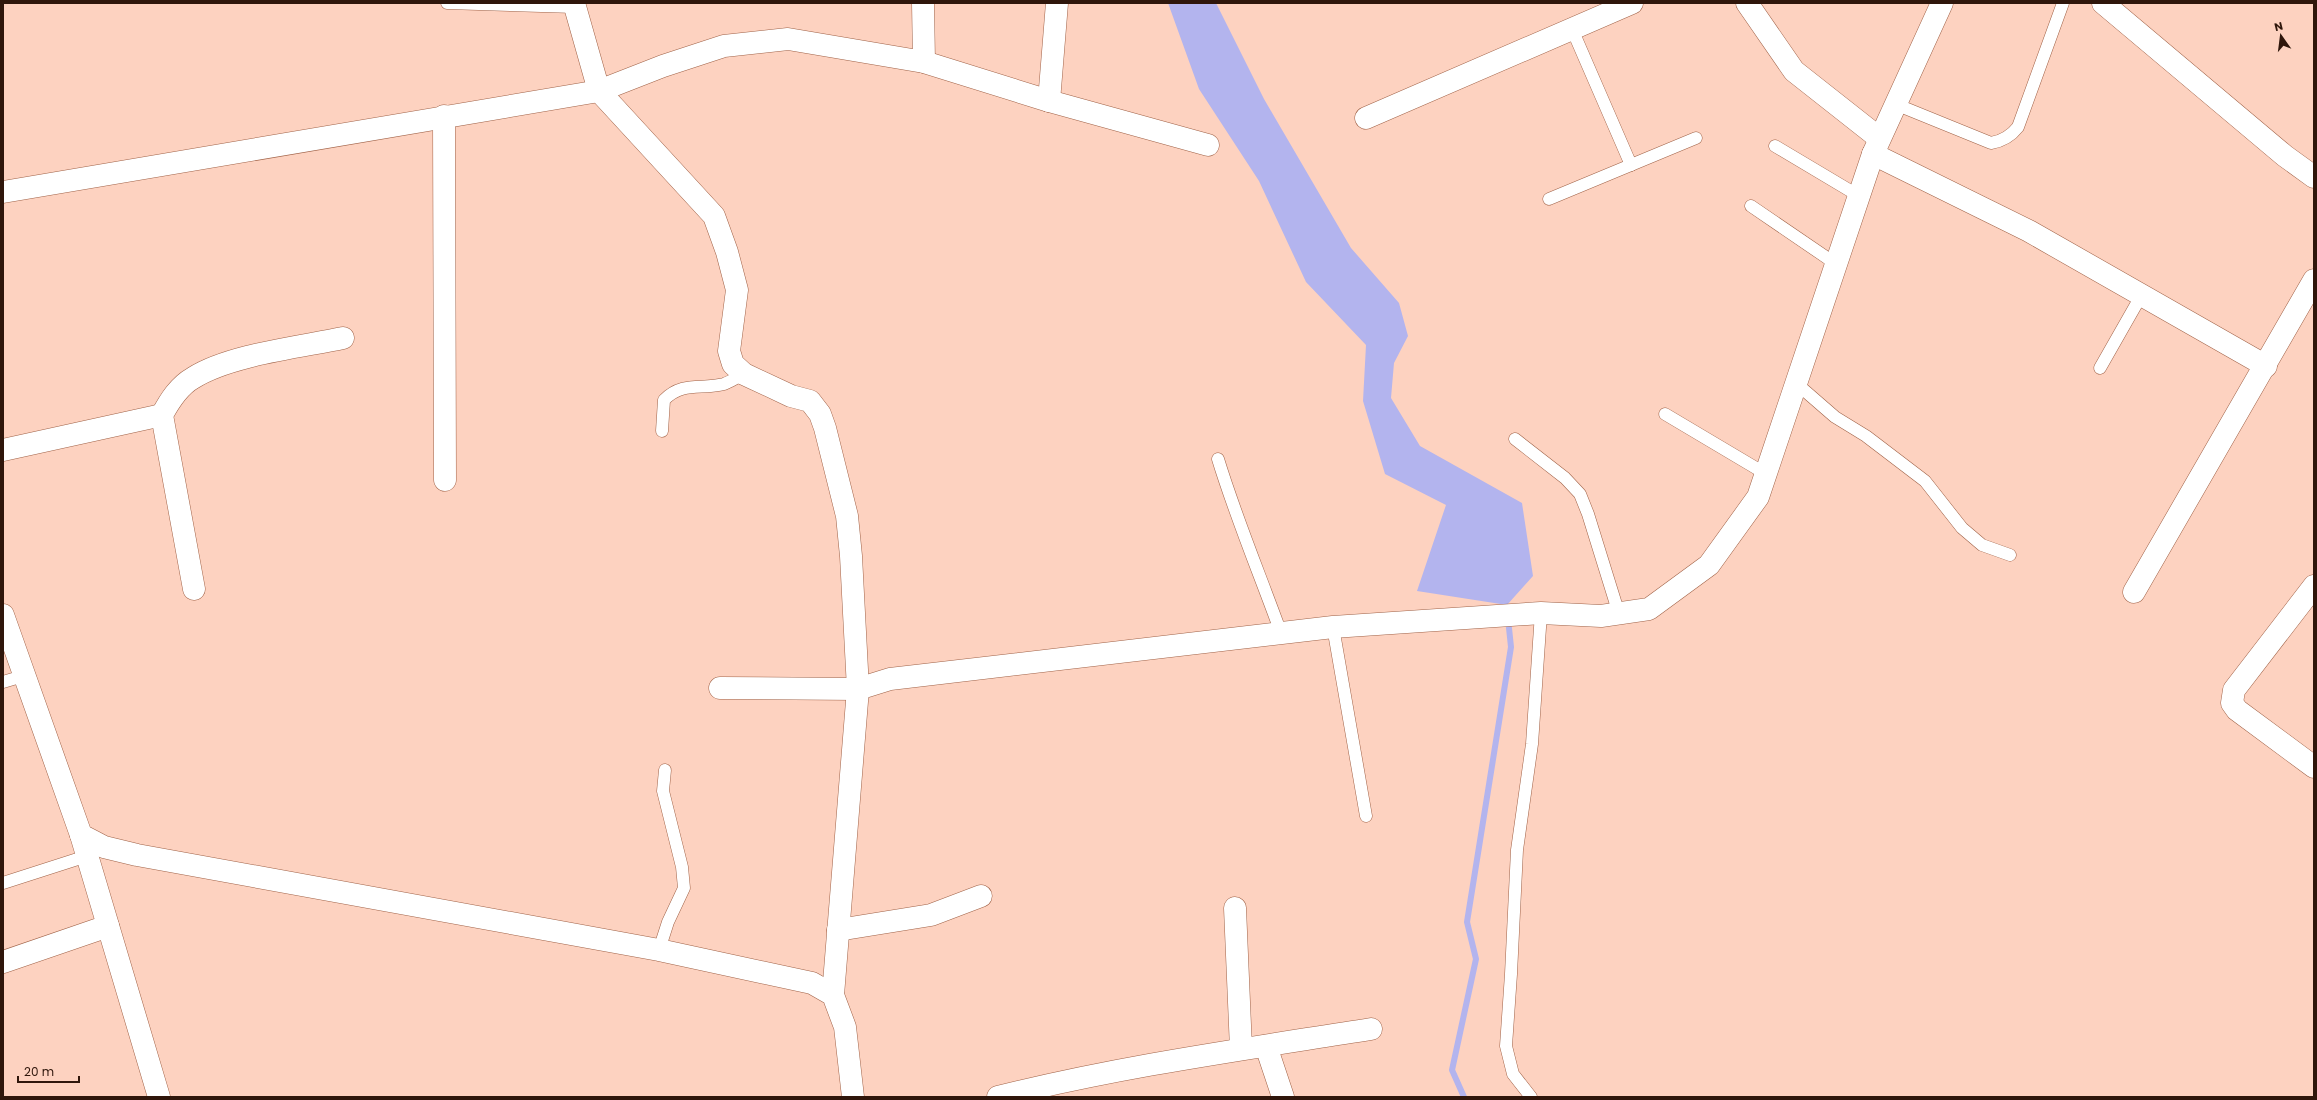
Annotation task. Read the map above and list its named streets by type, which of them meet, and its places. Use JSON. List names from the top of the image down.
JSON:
{
  "scale_bar": "20 m",
  "north": "top"
}
